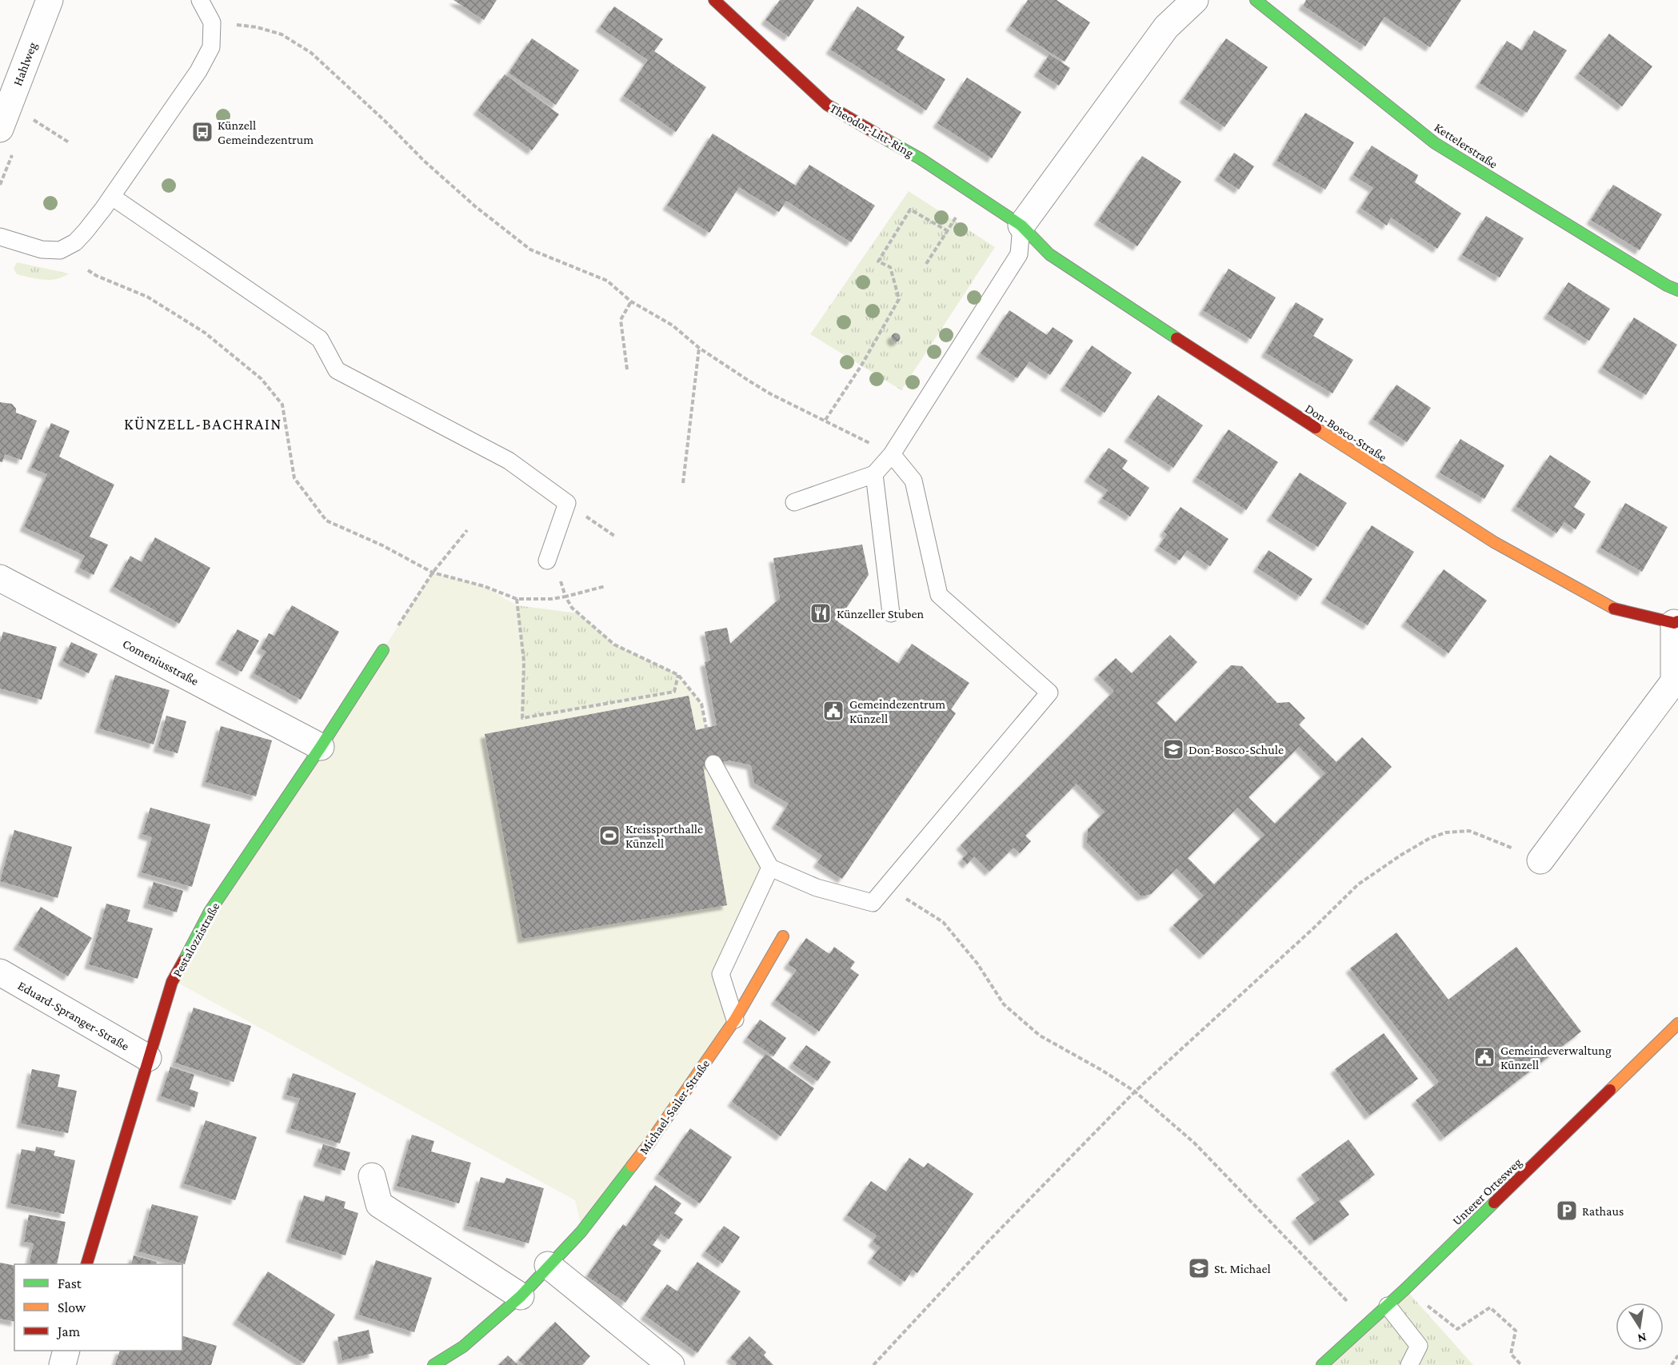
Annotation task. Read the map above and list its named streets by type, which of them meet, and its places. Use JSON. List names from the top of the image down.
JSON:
{
  "streets": {
    "street": [
      "Hahlweg",
      "Theodor-Litt-Ring",
      "Kettelerstraße",
      "Don-Bosco-Straße",
      "Comeniusstraße",
      "Pestalozzistraße",
      "Eduard-Spranger-Straße",
      "Michael-Sailer-Straße",
      "Unterer Ortesweg"
    ]
  },
  "crossings": [
    ["Theodor-Litt-Ring", "Don-Bosco-Straße"],
    ["Comeniusstraße", "Pestalozzistraße"],
    ["Pestalozzistraße", "Eduard-Spranger-Straße"]
  ],
  "districts": ["KÜNZELL-BACHRAIN"],
  "places": {
    "bus stop": ["Künzell Gemeindezentrum"],
    "restaurant": ["Künzeller Stuben"],
    "public building": ["Gemeindezentrum Künzell", "Gemeindeverwaltung Künzell"],
    "school or university": ["Don-Bosco-Schule", "St. Michael"],
    "sports": ["Kreissporthalle Künzell"],
    "parking": ["Rathaus"]
  },
  "legend": ["Fast", "Slow", "Jam"],
  "north": "bottom"
}
